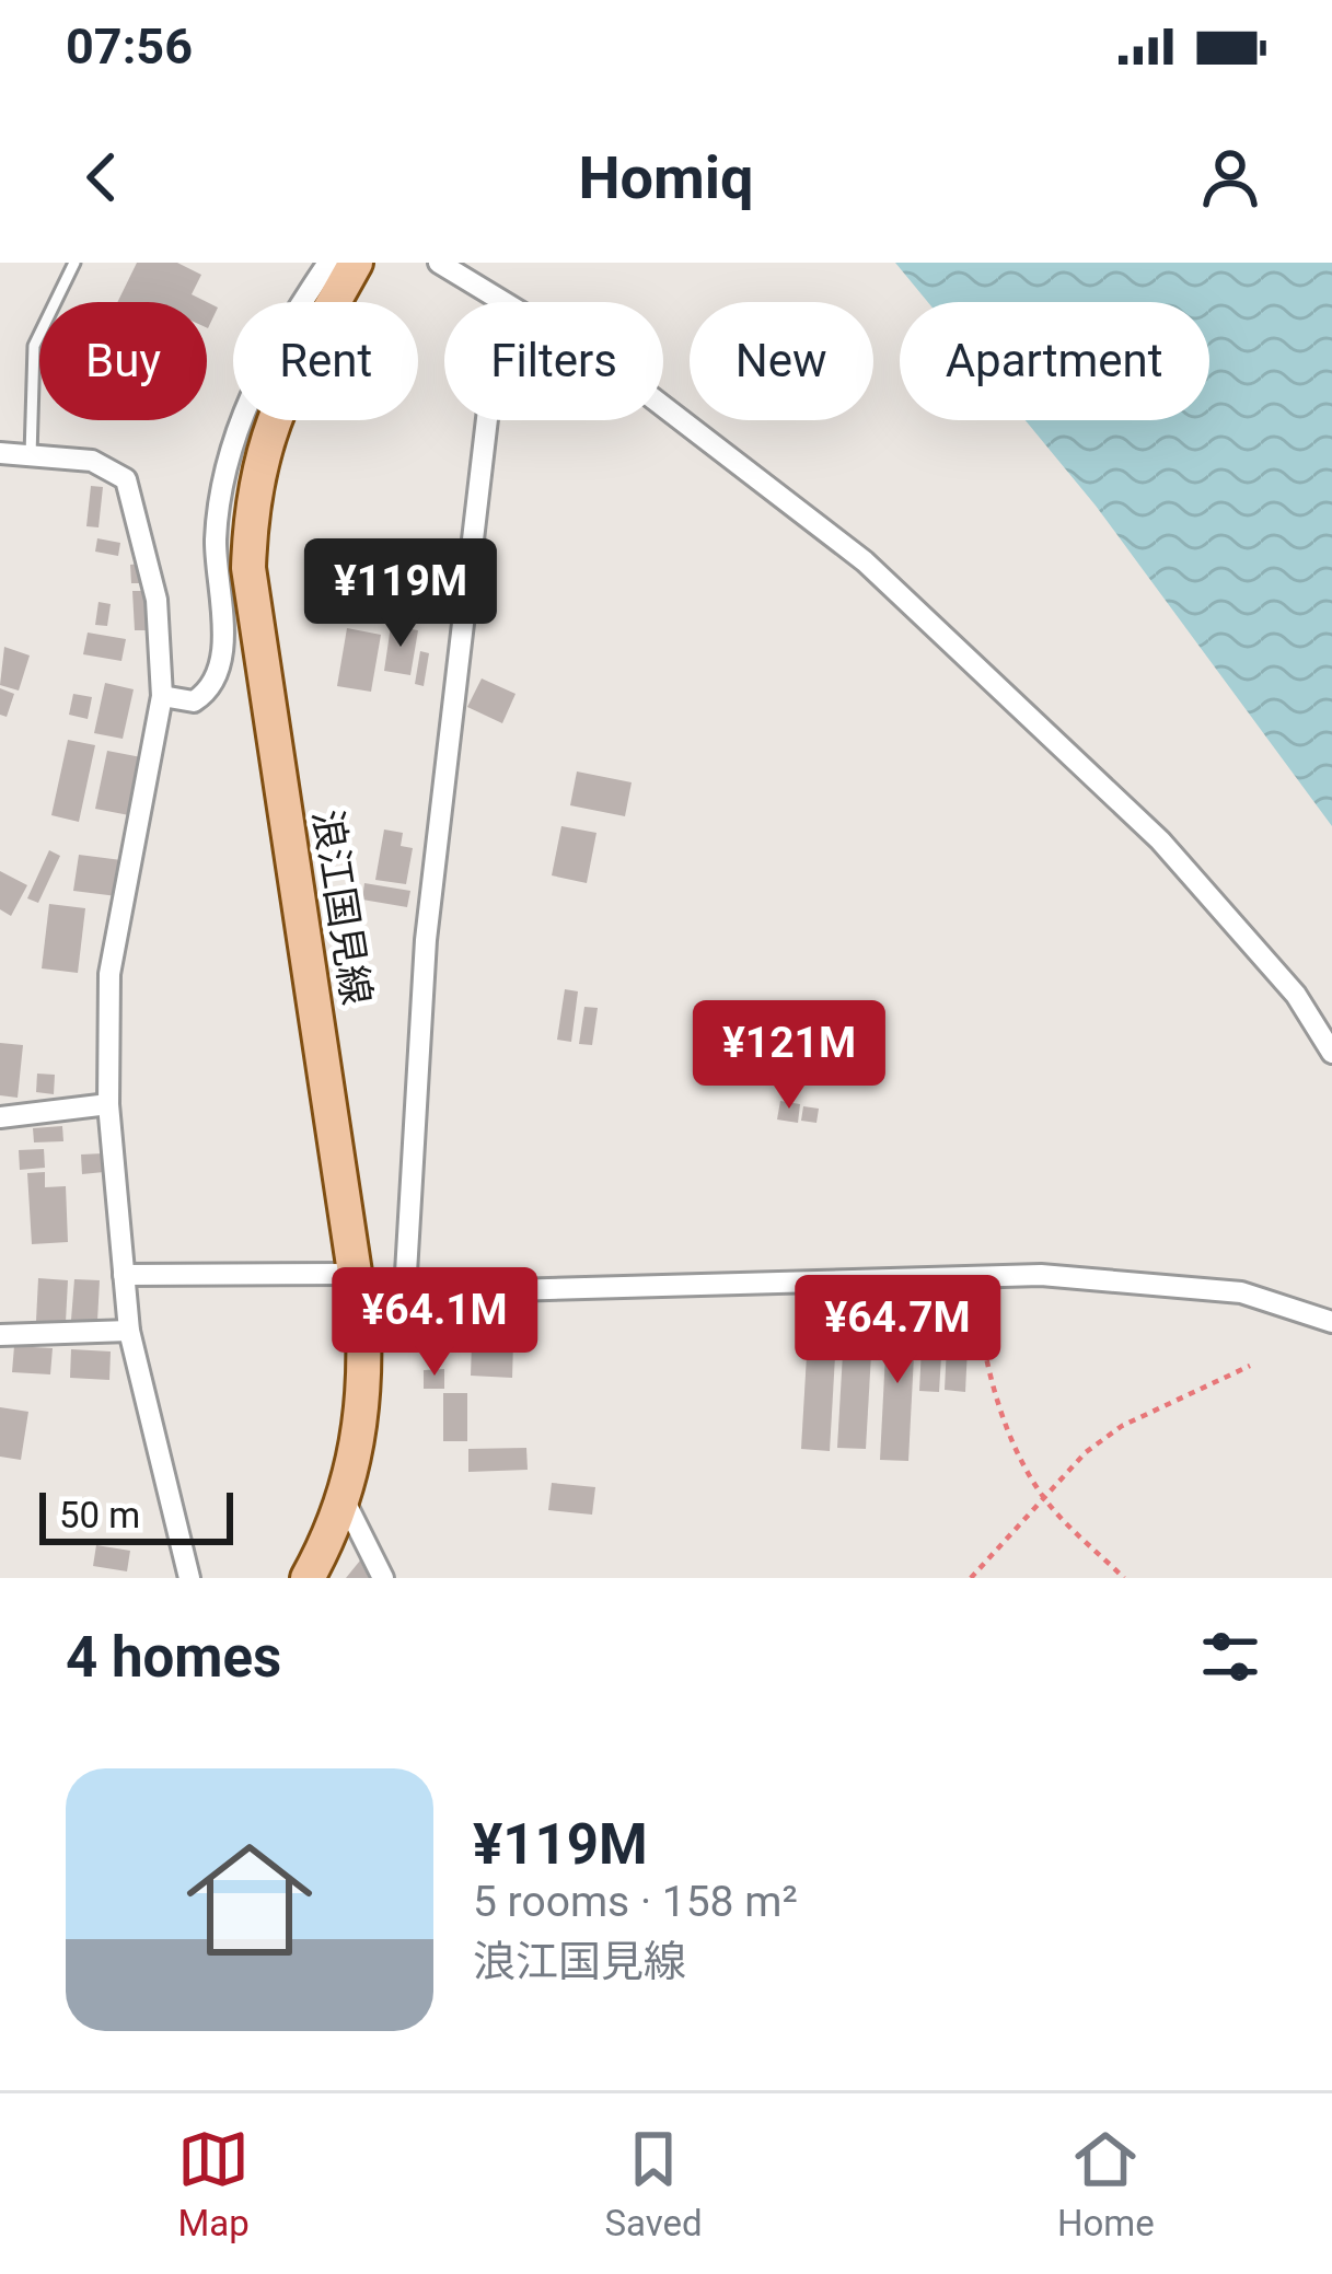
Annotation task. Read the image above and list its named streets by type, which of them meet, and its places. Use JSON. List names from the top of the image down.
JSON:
{
  "streets": {
    "main road": ["浪江国見線"]
  },
  "scale_bar": "50 m",
  "page": {
    "status": "07:56",
    "header": "Homiq",
    "chip": [
      "Buy",
      "Rent",
      "Filters",
      "New",
      "Apartment"
    ],
    "price": [
      "¥119M",
      "¥121M",
      "¥64.1M",
      "¥64.7M"
    ],
    "scale": "50 m",
    "heading": "4 homes",
    "list": [
      {
        "name": "¥119M",
        "note": "5 rooms · 158 m² · 浪江国見線"
      }
    ],
    "tabs": ["Map", "Saved", "Home"]
  }
}
